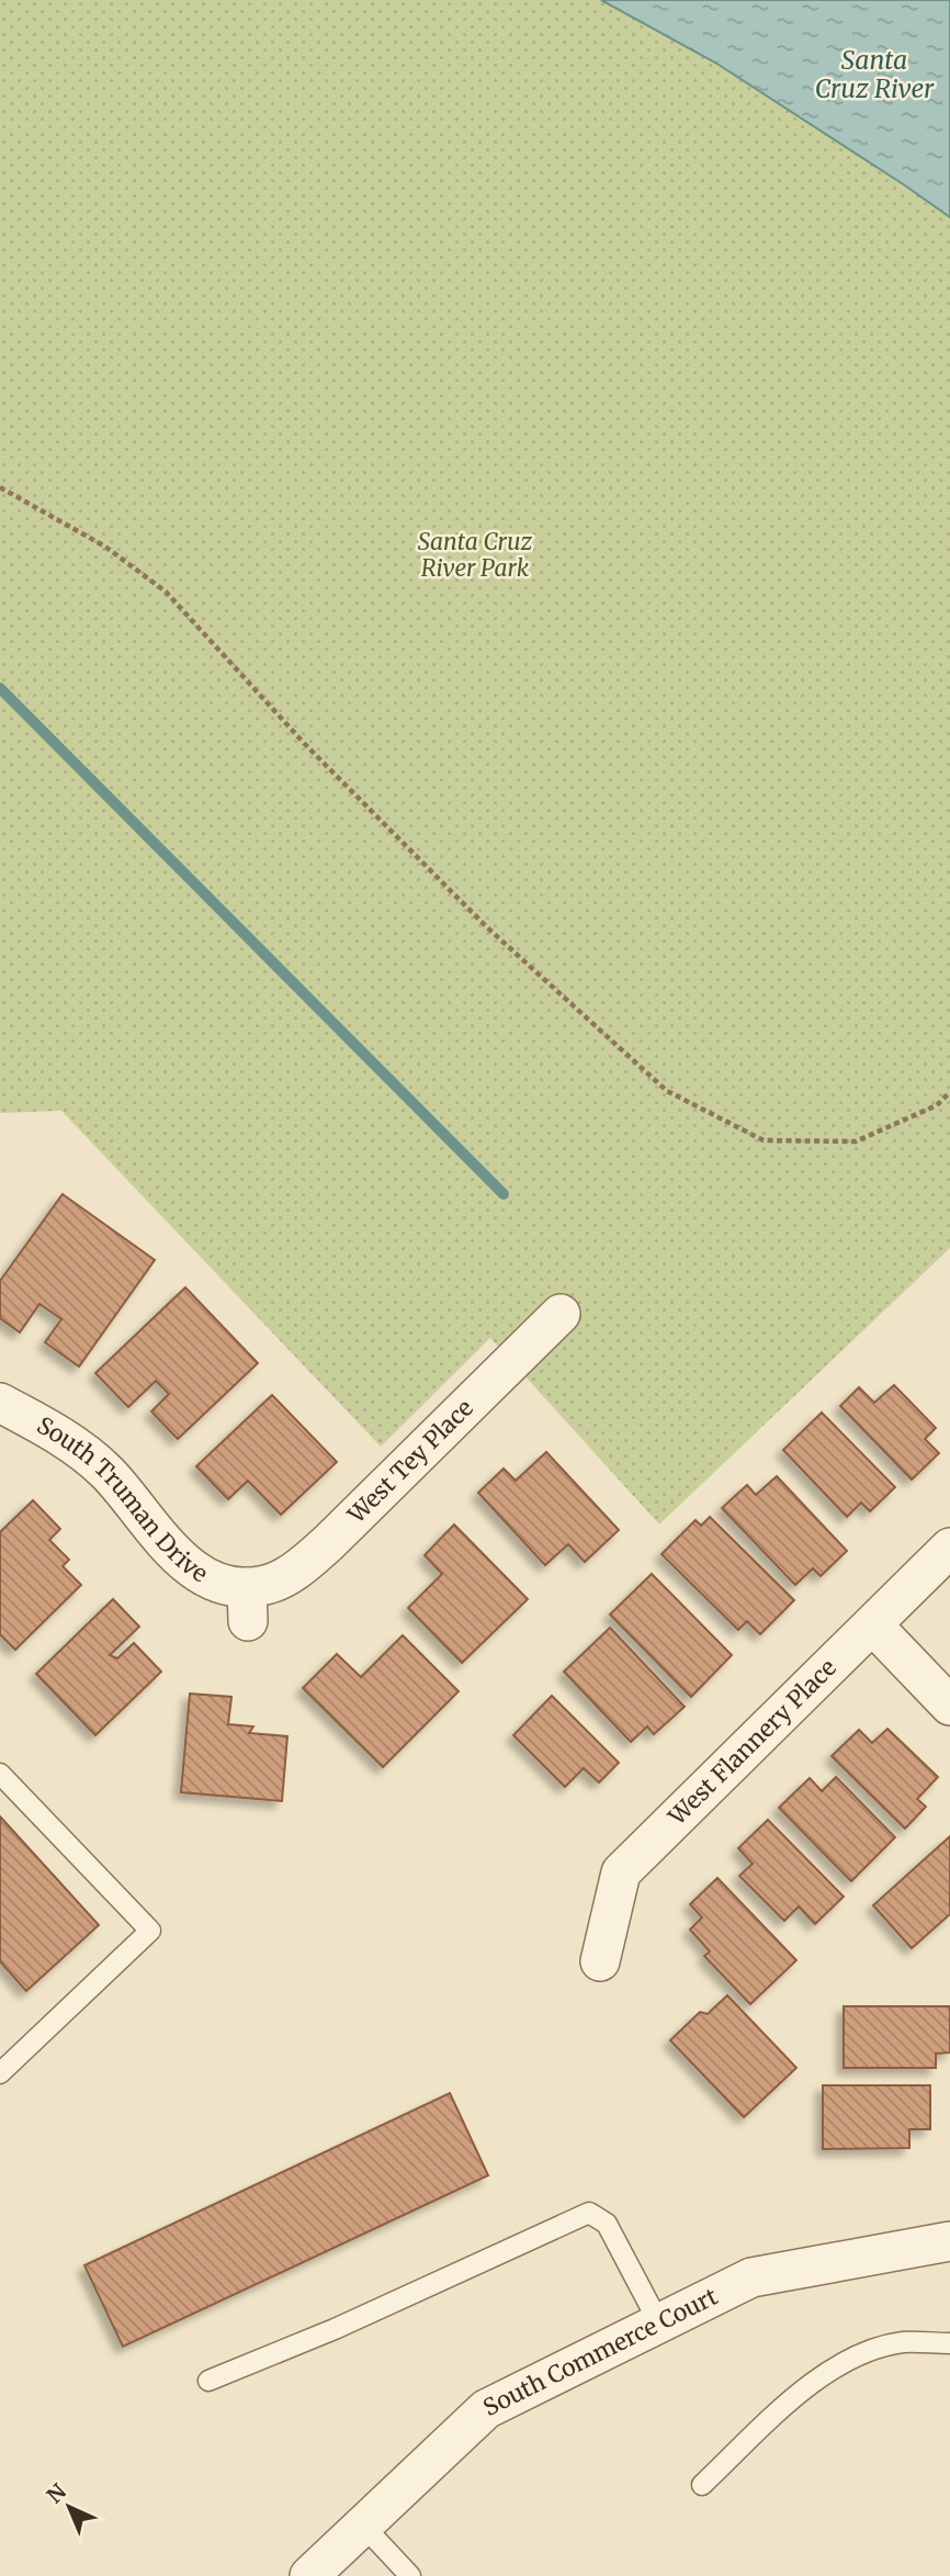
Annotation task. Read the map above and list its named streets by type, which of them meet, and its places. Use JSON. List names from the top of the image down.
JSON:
{
  "streets": {
    "street": [
      "West Tey Place",
      "South Truman Drive",
      "West Flannery Place",
      "South Commerce Court"
    ]
  },
  "crossings": [
    ["West Tey Place", "South Truman Drive"]
  ],
  "water": ["Santa Cruz River"],
  "parks": ["Santa Cruz River Park"],
  "north": "top left"
}
